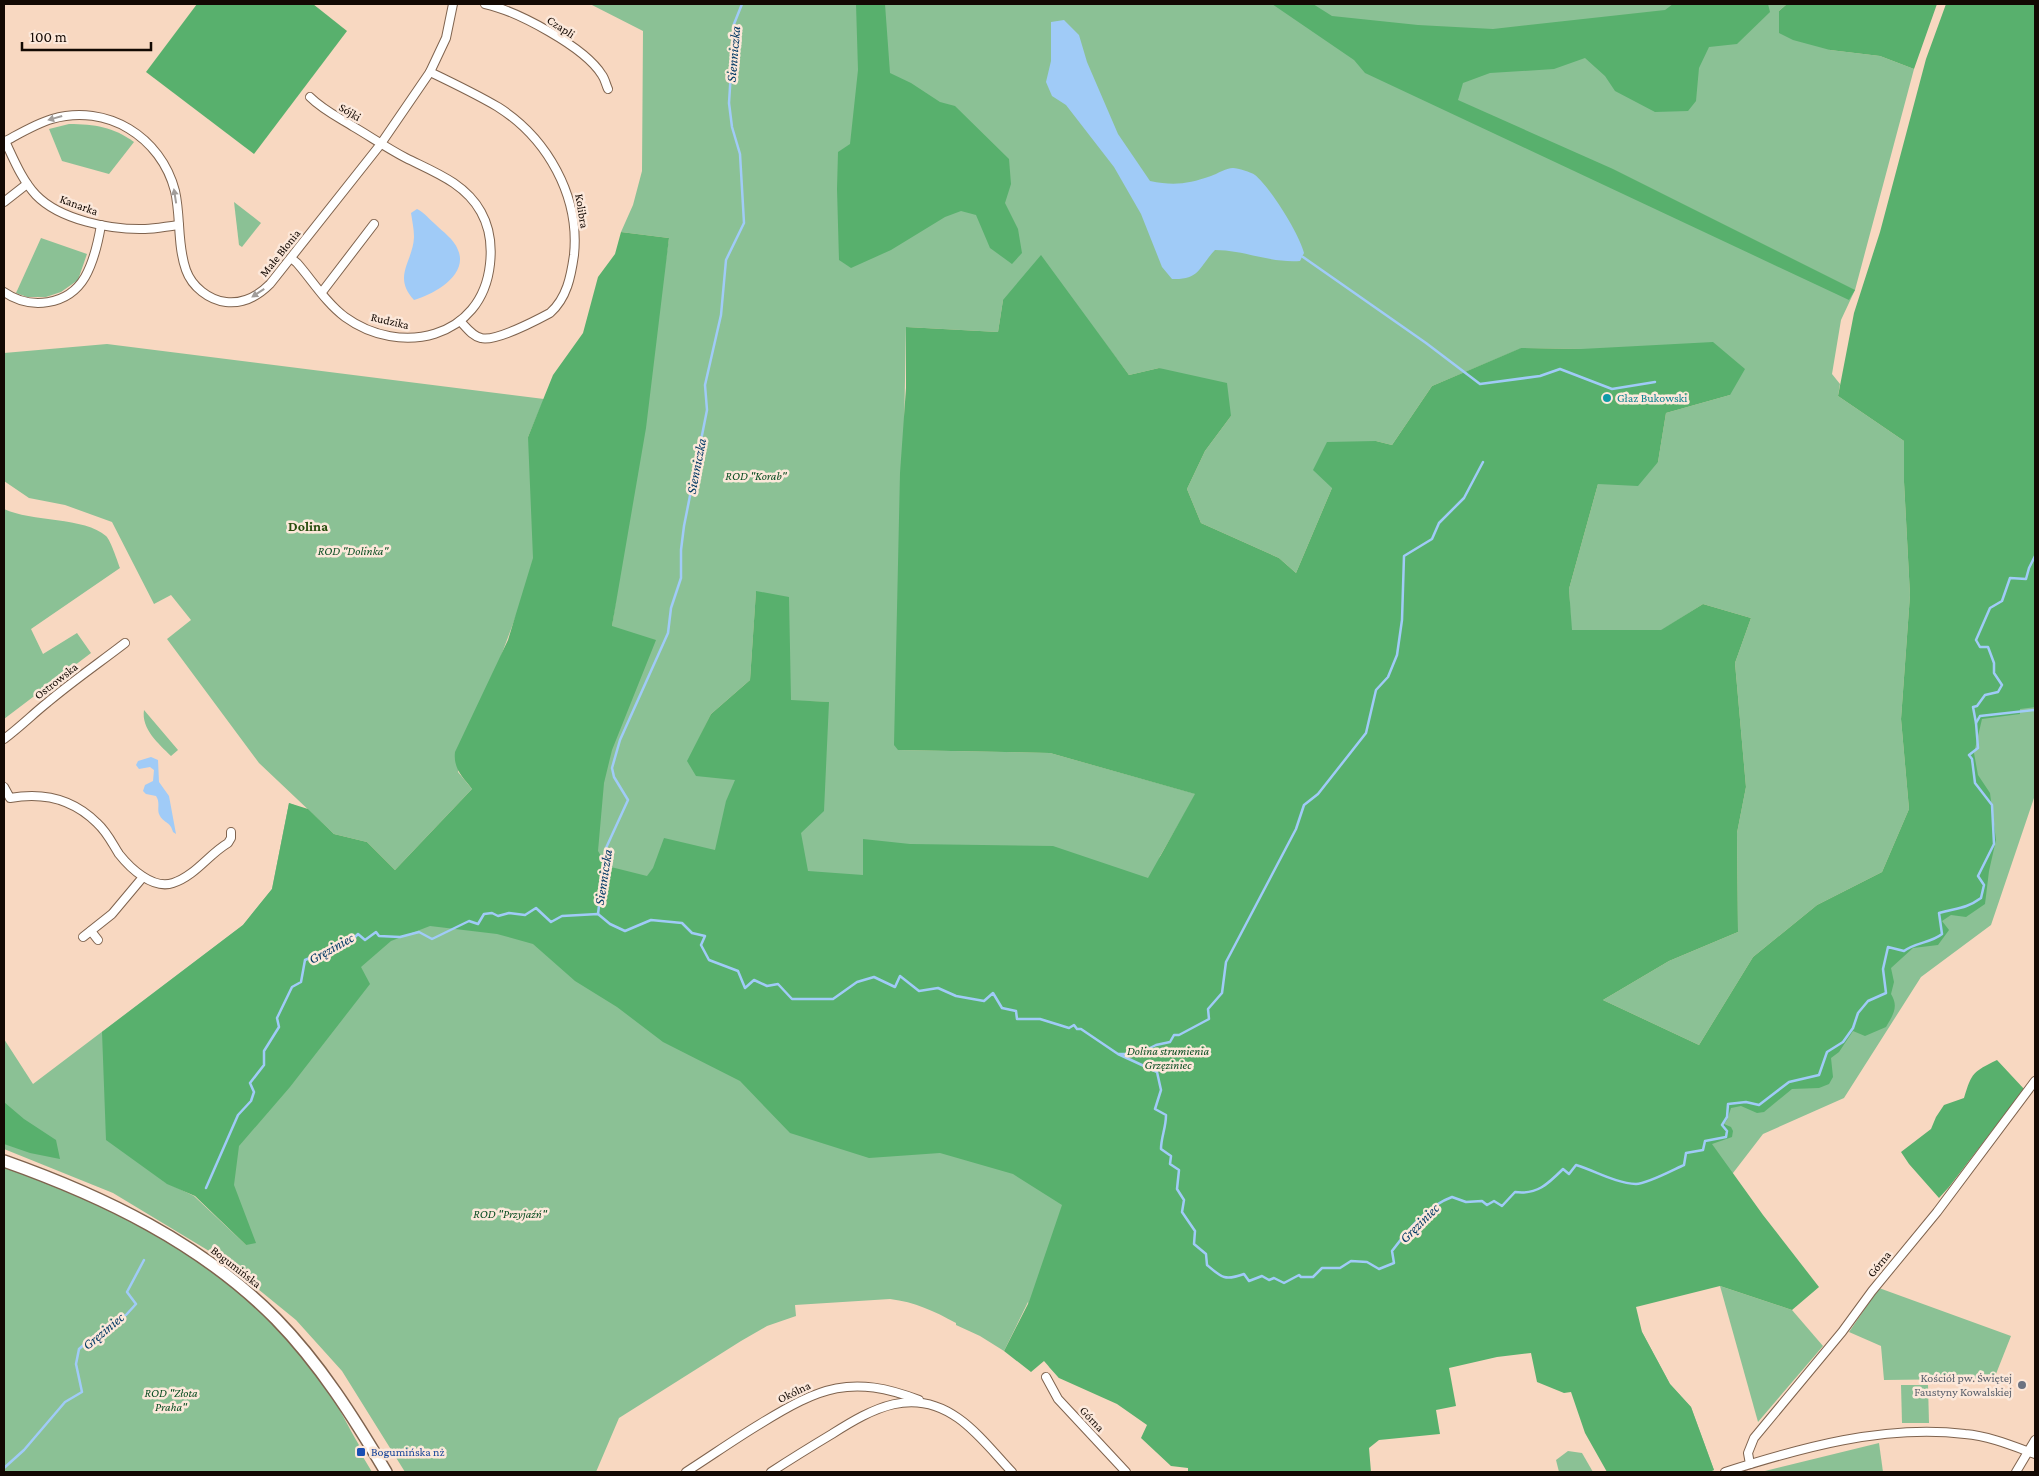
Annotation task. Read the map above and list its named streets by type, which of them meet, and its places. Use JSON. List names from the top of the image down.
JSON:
{
  "streets": {
    "street": [
      "Czapli",
      "Sójki",
      "Kanarka",
      "Kolibra",
      "Małe Błonia",
      "Rudzika",
      "Ostrowska",
      "Górna",
      "Bogumińska",
      "Okólna"
    ]
  },
  "crossings": [
    ["Sójki", "Małe Błonia"],
    ["Sójki", "Rudzika"],
    ["Kanarka", "Małe Błonia"],
    ["Kolibra", "Małe Błonia"],
    ["Kolibra", "Rudzika"],
    ["Małe Błonia", "Rudzika"]
  ],
  "districts": ["Dolina"],
  "water": ["Sienniczka", "Gręziniec"],
  "parks": [
    "ROD \"Korab\"",
    "ROD \"Dolinka\"",
    "Dolina strumienia Grzęziniec",
    "ROD \"Przyjaźń\"",
    "ROD \"Złota Praha\""
  ],
  "places": {
    "other": ["Głaz Bukowski", "Kościół pw. Świętej Faustyny Kowalskiej"],
    "transit": ["Bogumińska nż"]
  },
  "scale_bar": "100 m"
}
